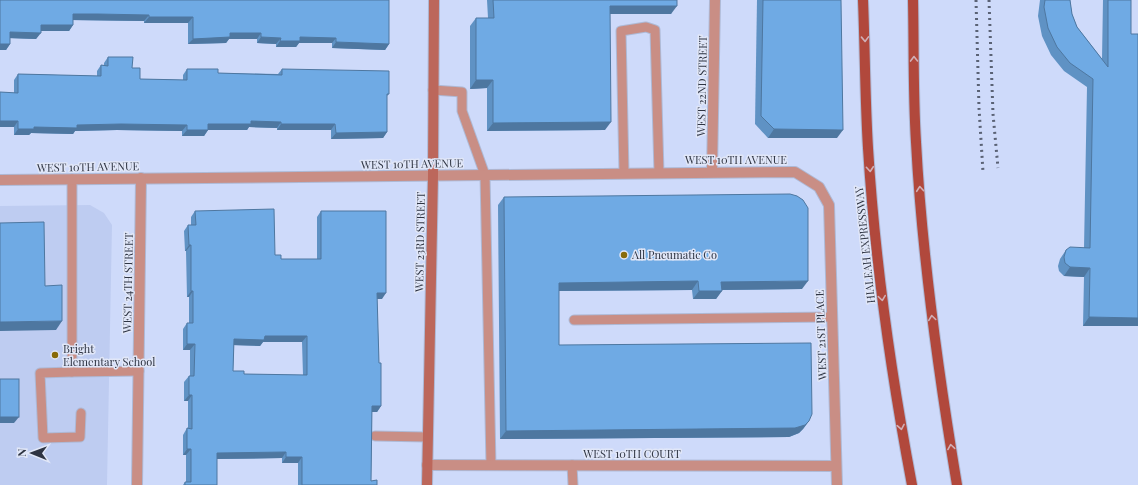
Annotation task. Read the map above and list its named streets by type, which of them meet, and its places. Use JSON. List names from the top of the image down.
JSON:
{
  "streets": {
    "main road": ["HIALEAH EXPRESSWAY"],
    "street": [
      "WEST 22ND STREET",
      "WEST 10TH AVENUE",
      "WEST 23RD STREET",
      "WEST 24TH STREET",
      "WEST 21ST PLACE",
      "WEST 10TH COURT"
    ]
  },
  "crossings": [
    ["WEST 22ND STREET", "WEST 10TH AVENUE"],
    ["WEST 10TH AVENUE", "WEST 23RD STREET"],
    ["WEST 10TH AVENUE", "WEST 24TH STREET"],
    ["WEST 10TH AVENUE", "WEST 21ST PLACE"],
    ["WEST 23RD STREET", "WEST 10TH COURT"],
    ["WEST 21ST PLACE", "WEST 10TH COURT"]
  ],
  "places": ["All Pneumatic Co", "Bright Elementary School"],
  "north": "left"
}
